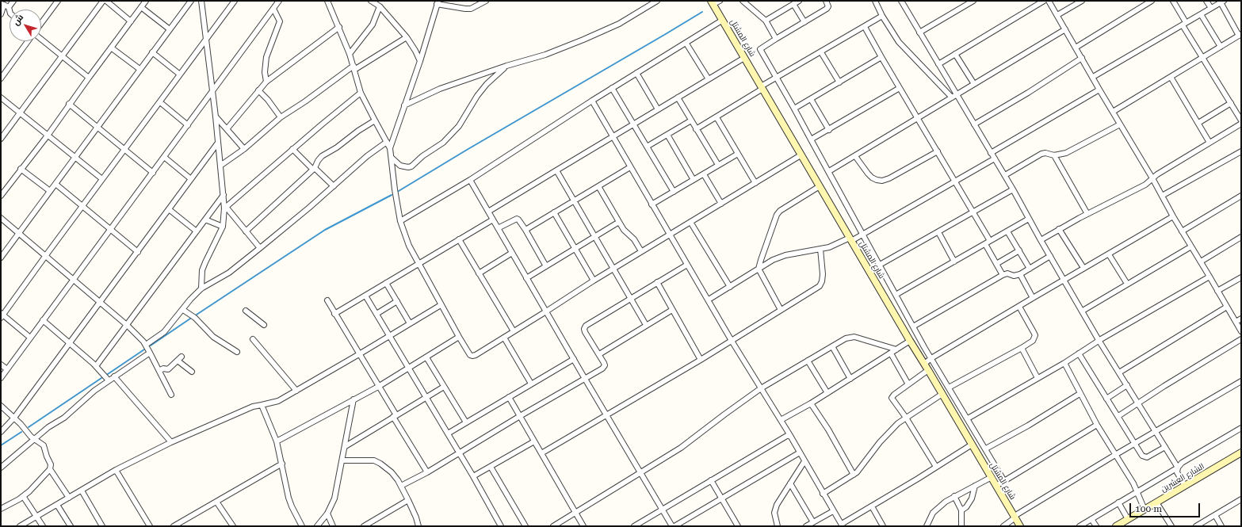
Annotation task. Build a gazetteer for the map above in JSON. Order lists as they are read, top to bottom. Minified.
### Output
{"streets":{"street":["شارع المشتل","الشارع العشرين"]},"scale_bar":"100 m","north":"top left"}
